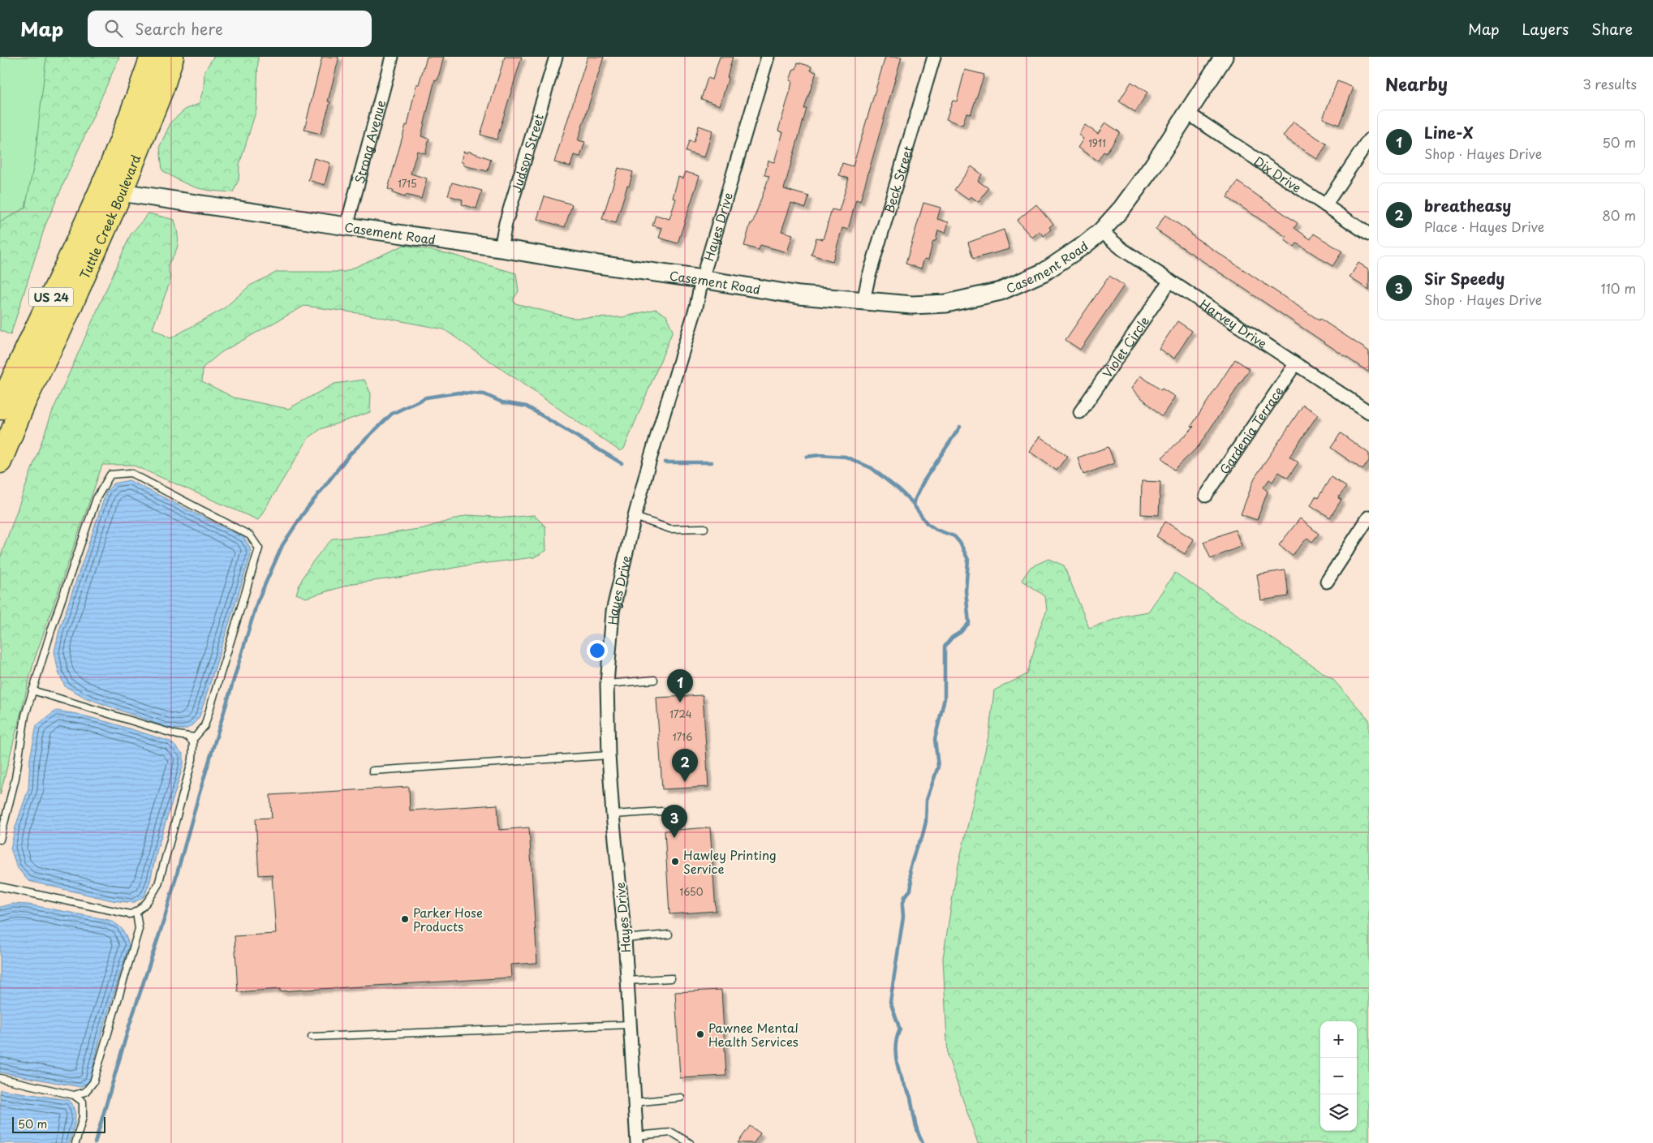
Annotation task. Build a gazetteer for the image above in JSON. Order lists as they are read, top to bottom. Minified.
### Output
{"streets":{"highway":["Tuttle Creek Boulevard","US 24"],"street":["Strong Avenue","Judson Street","Dix Drive","Beck Street","Hayes Drive","Casement Road","Harvey Drive","Violet Circle","Gardenia Terrace"]},"crossings":[["Strong Avenue","Casement Road"],["Judson Street","Casement Road"],["Dix Drive","Casement Road"],["Beck Street","Casement Road"],["Tuttle Creek Boulevard","Casement Road"],["Hayes Drive","Casement Road"],["Casement Road","Harvey Drive"],["Harvey Drive","Violet Circle"],["Harvey Drive","Gardenia Terrace"]],"places":["Hawley Printing Service","Parker Hose Products","Pawnee Mental Health Services"],"house_numbers":["1911","1715","1724","1716","1650"],"scale_bar":"50 m","page":{"header":"Map","search":"Search here","nav":["Map","Layers","Share"],"heading":["Nearby","3 results"],"list":[{"mark":"1","name":"Line-X","note":"Shop · Hayes Drive","value":"50 m"},{"mark":"2","name":"breatheasy","note":"Place · Hayes Drive","value":"80 m"},{"mark":"3","name":"Sir Speedy","note":"Shop · Hayes Drive","value":"110 m"}],"pins":["1","2","3"],"map_buttons":["+","−"],"scale":"50 m"}}
